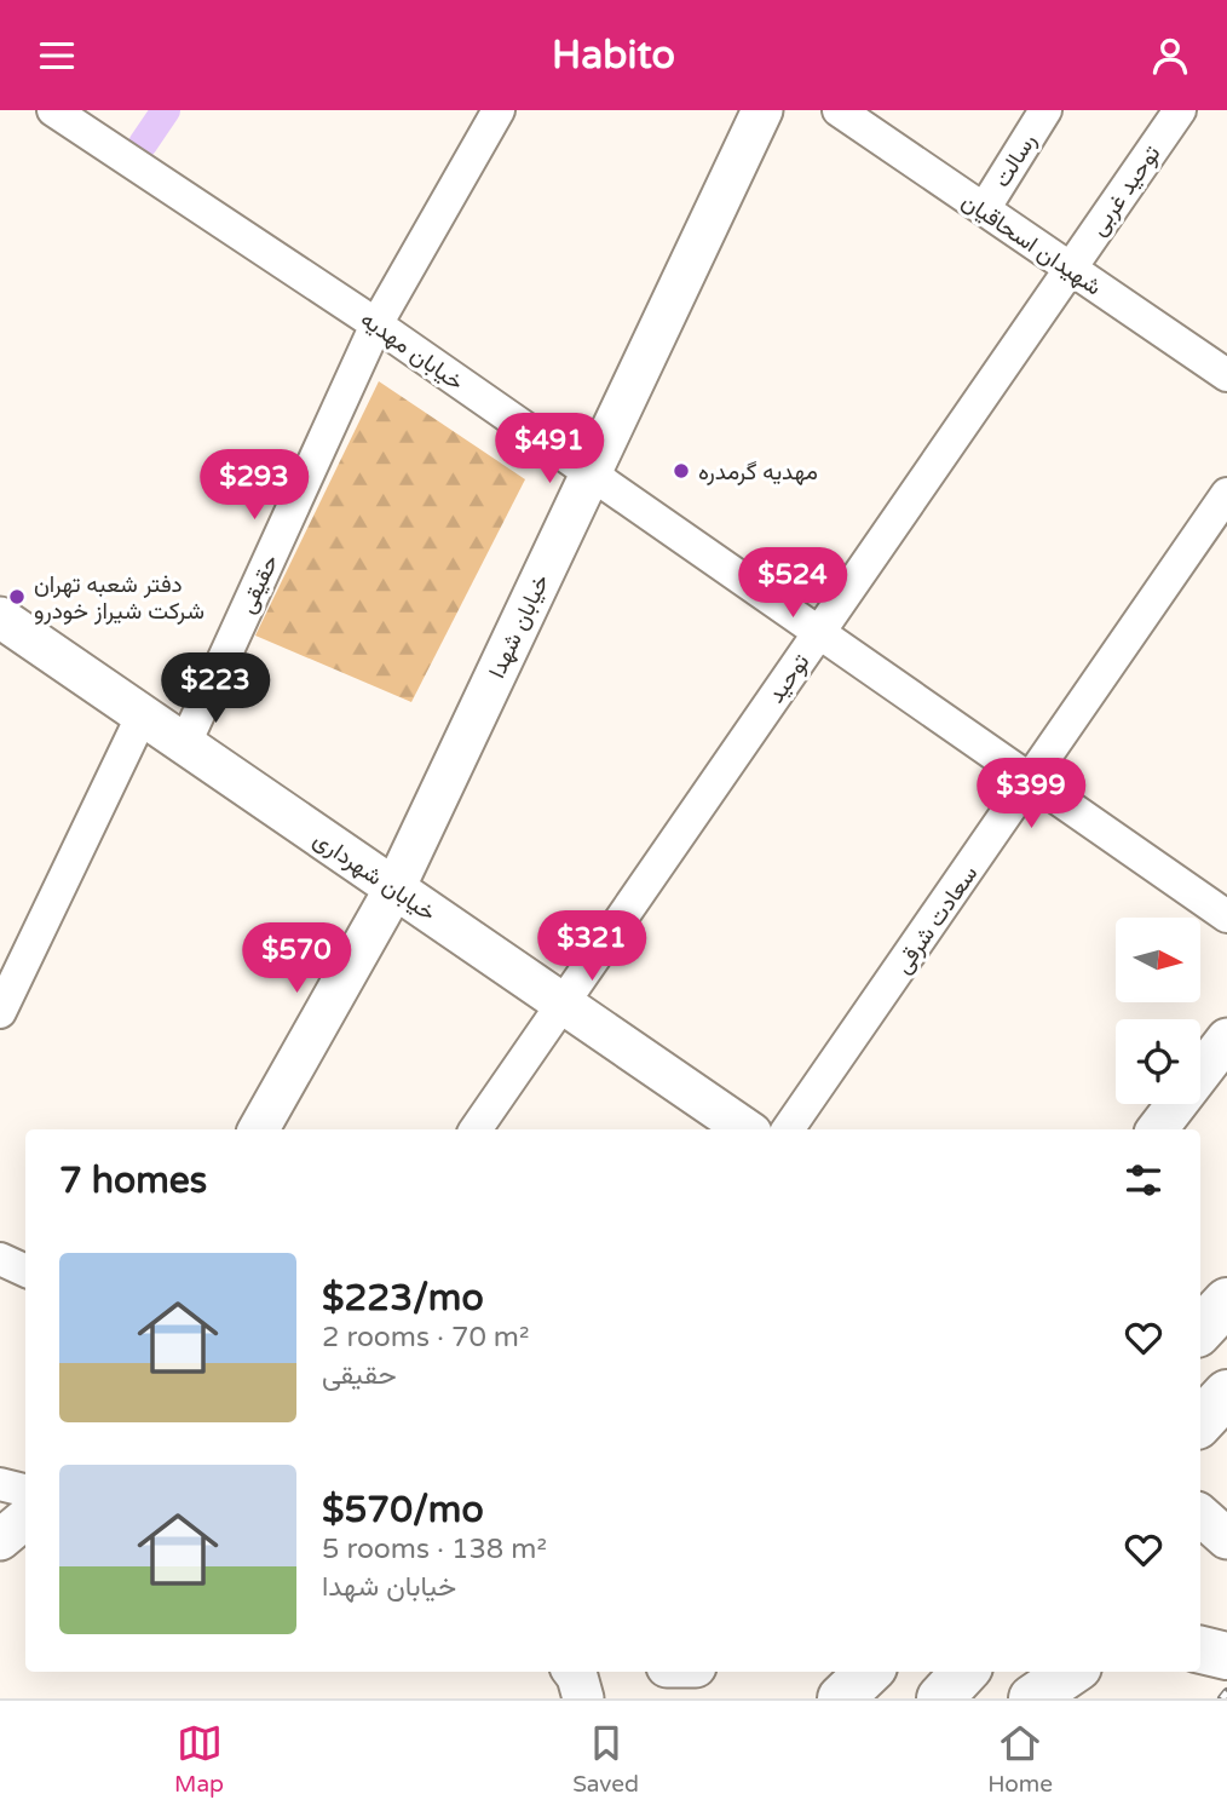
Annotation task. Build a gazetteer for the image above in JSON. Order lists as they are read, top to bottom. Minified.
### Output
{"streets":{"street":["رسالت","توحید غربی","شهیدان اسحاقیان","خیابان مهدیه","حقیقی","خیابان شهدا","توحید","خیابان شهرداری","سعادت شرقی"]},"crossings":[["رسالت","شهیدان اسحاقیان"],["توحید غربی","شهیدان اسحاقیان"],["توحید غربی","توحید"],["شهیدان اسحاقیان","توحید"],["خیابان مهدیه","حقیقی"],["خیابان مهدیه","خیابان شهدا"],["خیابان مهدیه","توحید"],["خیابان مهدیه","سعادت شرقی"],["حقیقی","خیابان شهرداری"],["خیابان شهدا","خیابان شهرداری"],["توحید","خیابان شهرداری"]],"places":["مهدیه گرمدره","دفتر شعبه تهران شرکت شیراز خودرو"],"north":"right","page":{"header":"Habito","price":["$491","$293","$524","$223","$399","$321","$570"],"heading":"7 homes","list":[{"name":"$223/mo","note":"2 rooms · 70 m² · حقیقی"},{"name":"$570/mo","note":"5 rooms · 138 m² · خیابان شهدا"}],"tabs":["Map","Saved","Home"]}}
